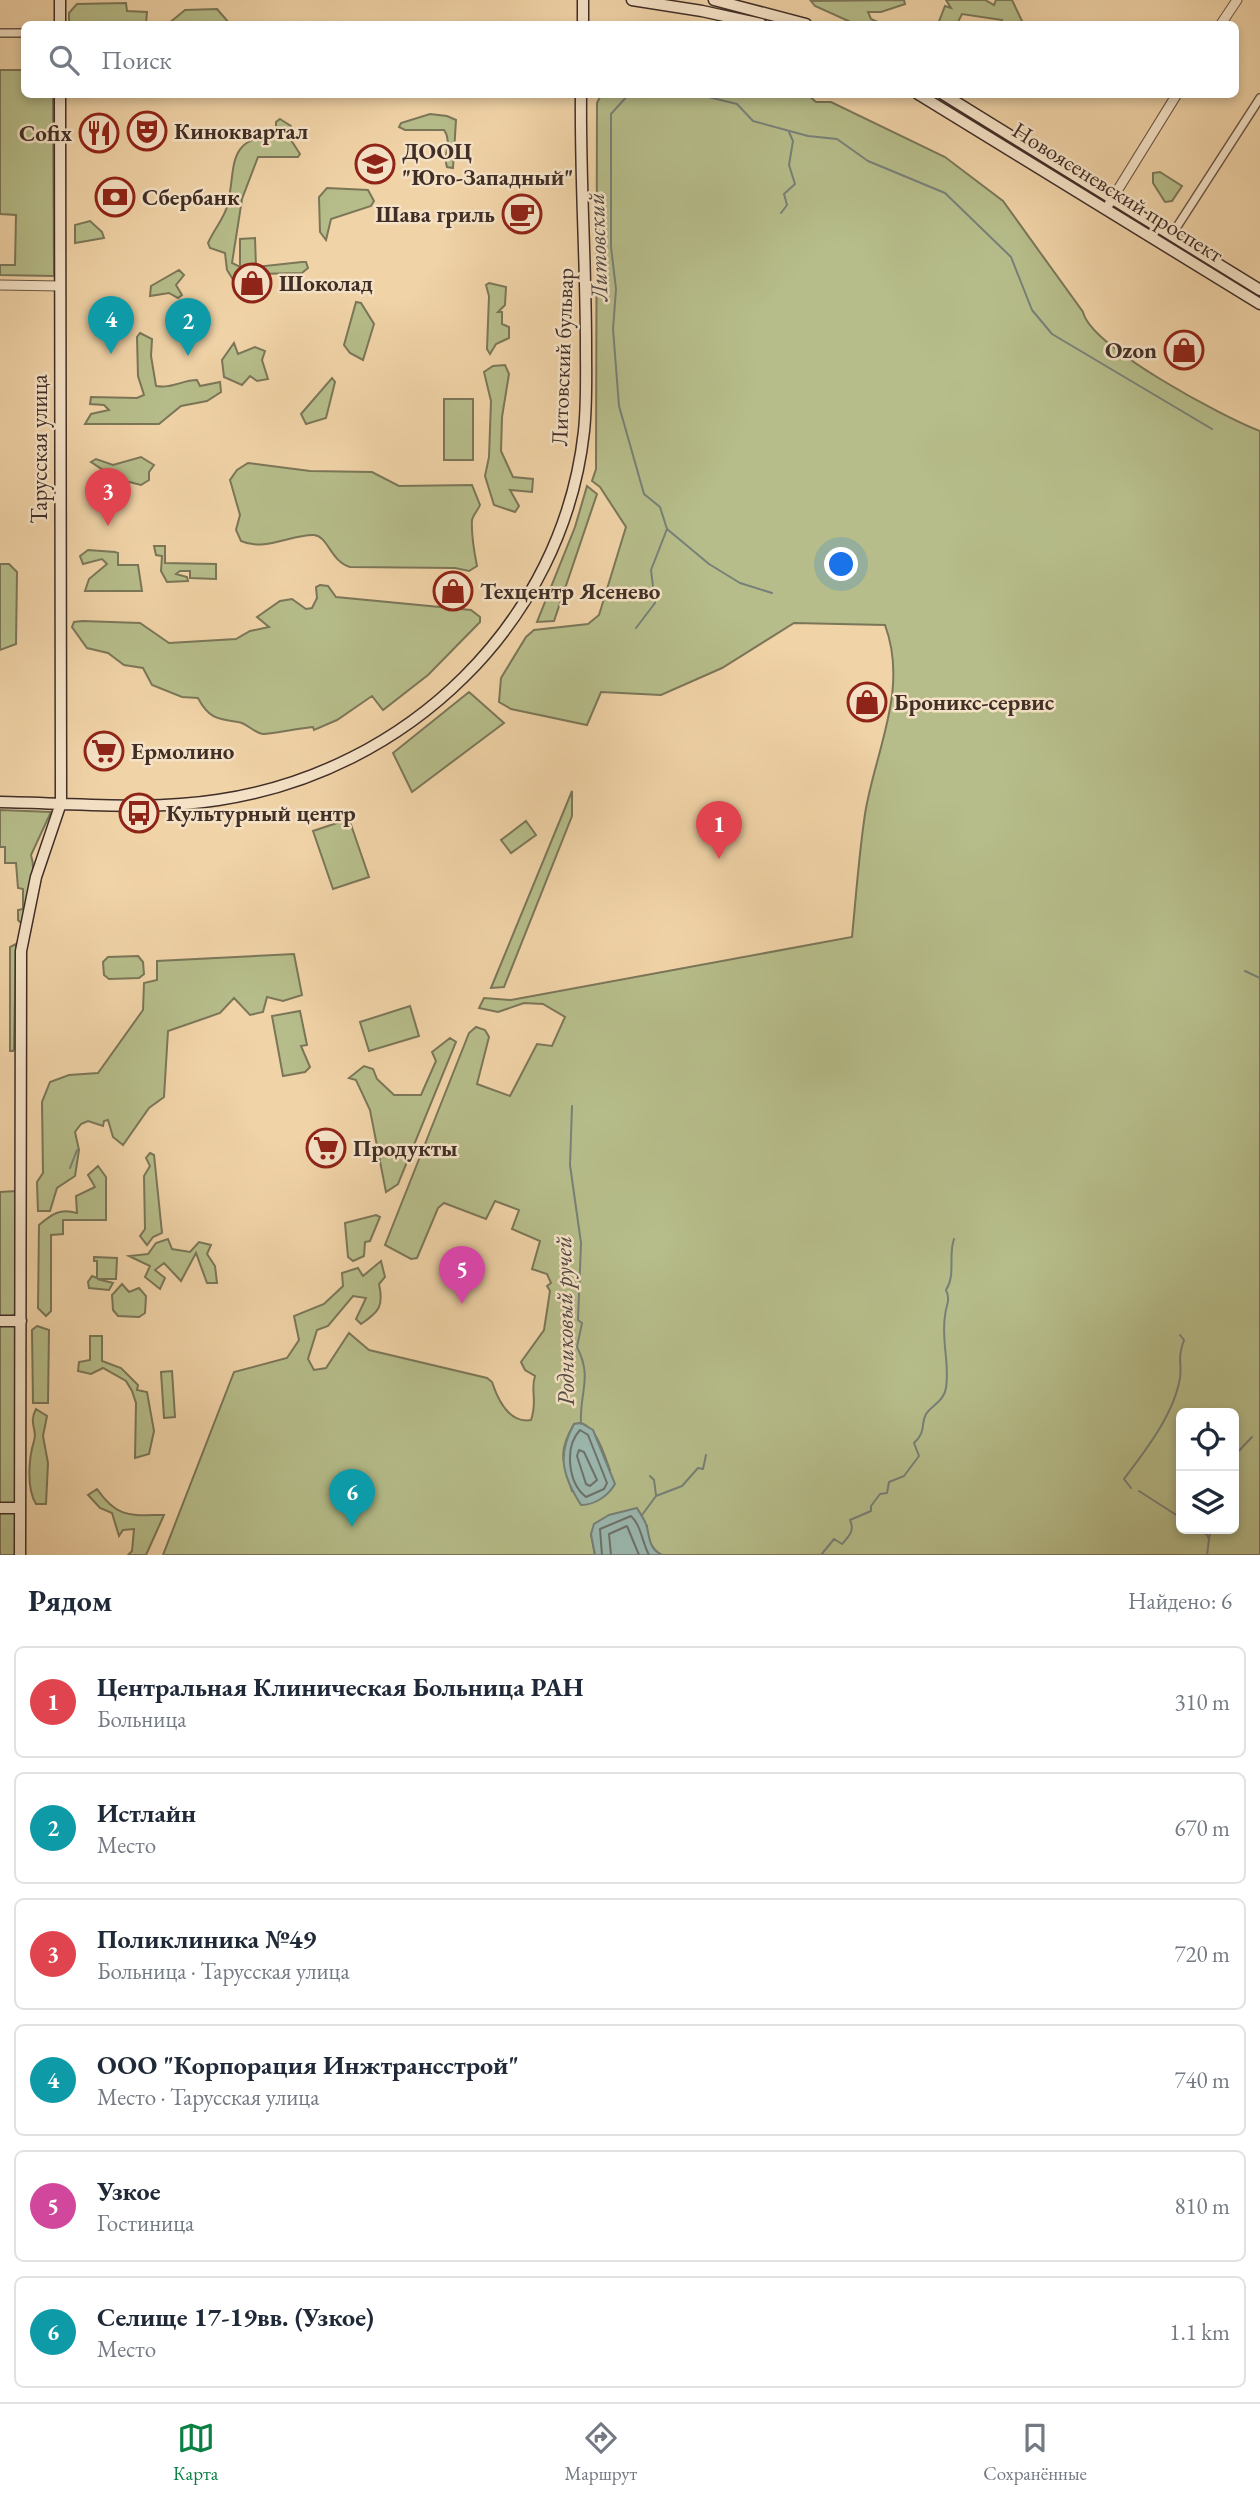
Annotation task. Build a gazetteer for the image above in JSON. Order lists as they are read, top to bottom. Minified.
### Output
{"streets":{"main road":["Новоясеневский проспект","Литовский бульвар","Тарусская улица"]},"crossings":[["Литовский бульвар","Тарусская улица"]],"water":["Литовский","Родниковый ручей"],"places":{"theatre":["Киноквартал"],"restaurant":["Cofix"],"school or university":["ДООЦ \"Юго-Западный\""],"bank":["Сбербанк"],"cafe":["Шава гриль"],"shop":["Шоколад","Ozon","Техцентр Ясенево","Броникс-сервис"],"supermarket":["Ермолино","Продукты"],"bus stop":["Культурный центр"]},"page":{"search":"Поиск","pins":["4","2","3","1","5","6"],"heading":["Рядом","Найдено: 6"],"list":[{"mark":"1","name":"Центральная Клиническая Больница РАН","note":"Больница","value":"310 m"},{"mark":"2","name":"Истлайн","note":"Место","value":"670 m"},{"mark":"3","name":"Поликлиника №49","note":"Больница · Тарусская улица","value":"720 m"},{"mark":"4","name":"ООО \"Корпорация Инжтрансстрой\"","note":"Место · Тарусская улица","value":"740 m"},{"mark":"5","name":"Узкое","note":"Гостиница","value":"810 m"},{"mark":"6","name":"Селище 17-19вв. (Узкое)","note":"Место","value":"1.1 km"}],"nav":["Карта","Маршрут","Сохранённые"]}}
